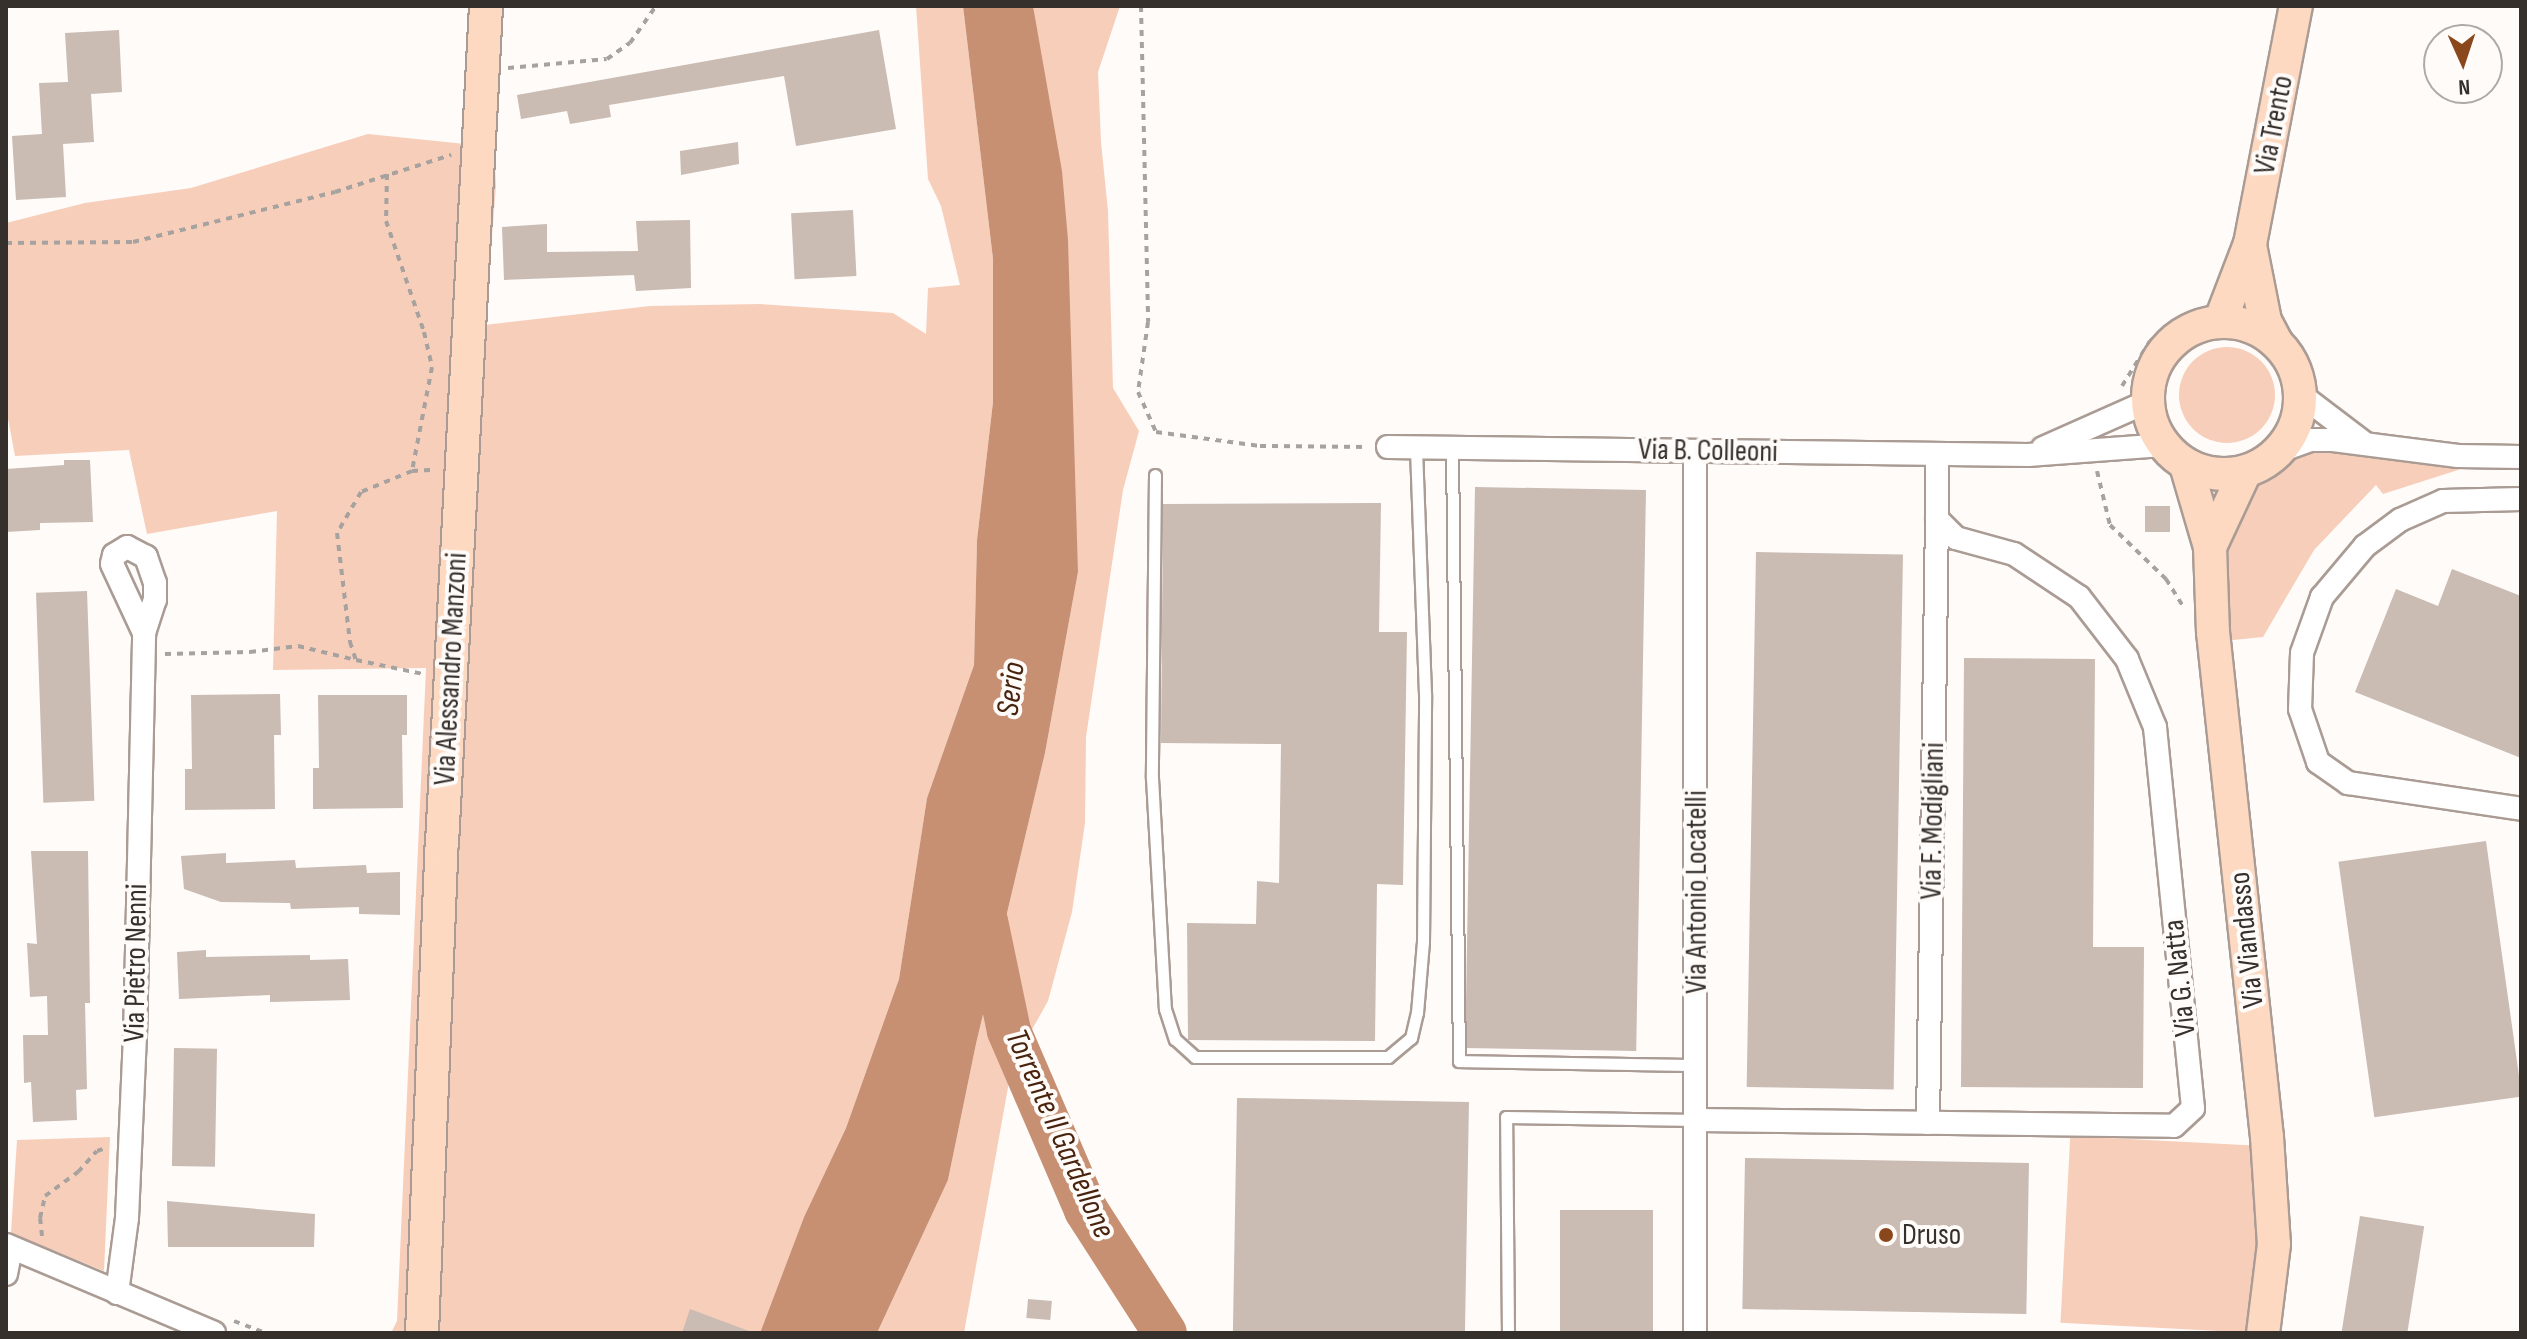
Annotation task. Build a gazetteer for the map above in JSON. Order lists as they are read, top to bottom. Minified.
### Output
{"streets":{"street":["Via Trento","Via B. Colleoni","Via Alessandro Manzoni","Via F. Modigliani","Via Antonio Locatelli","Via Viandasso","Via Pietro Nenni","Via G. Natta"]},"crossings":[["Via Trento","Via B. Colleoni"],["Via Trento","Via Viandasso"],["Via B. Colleoni","Via Antonio Locatelli"],["Via B. Colleoni","Via Viandasso"],["Via F. Modigliani","Via G. Natta"],["Via Antonio Locatelli","Via G. Natta"]],"water":["Serio","Torrente Il Gardellone"],"places":["Druso"],"north":"bottom"}
